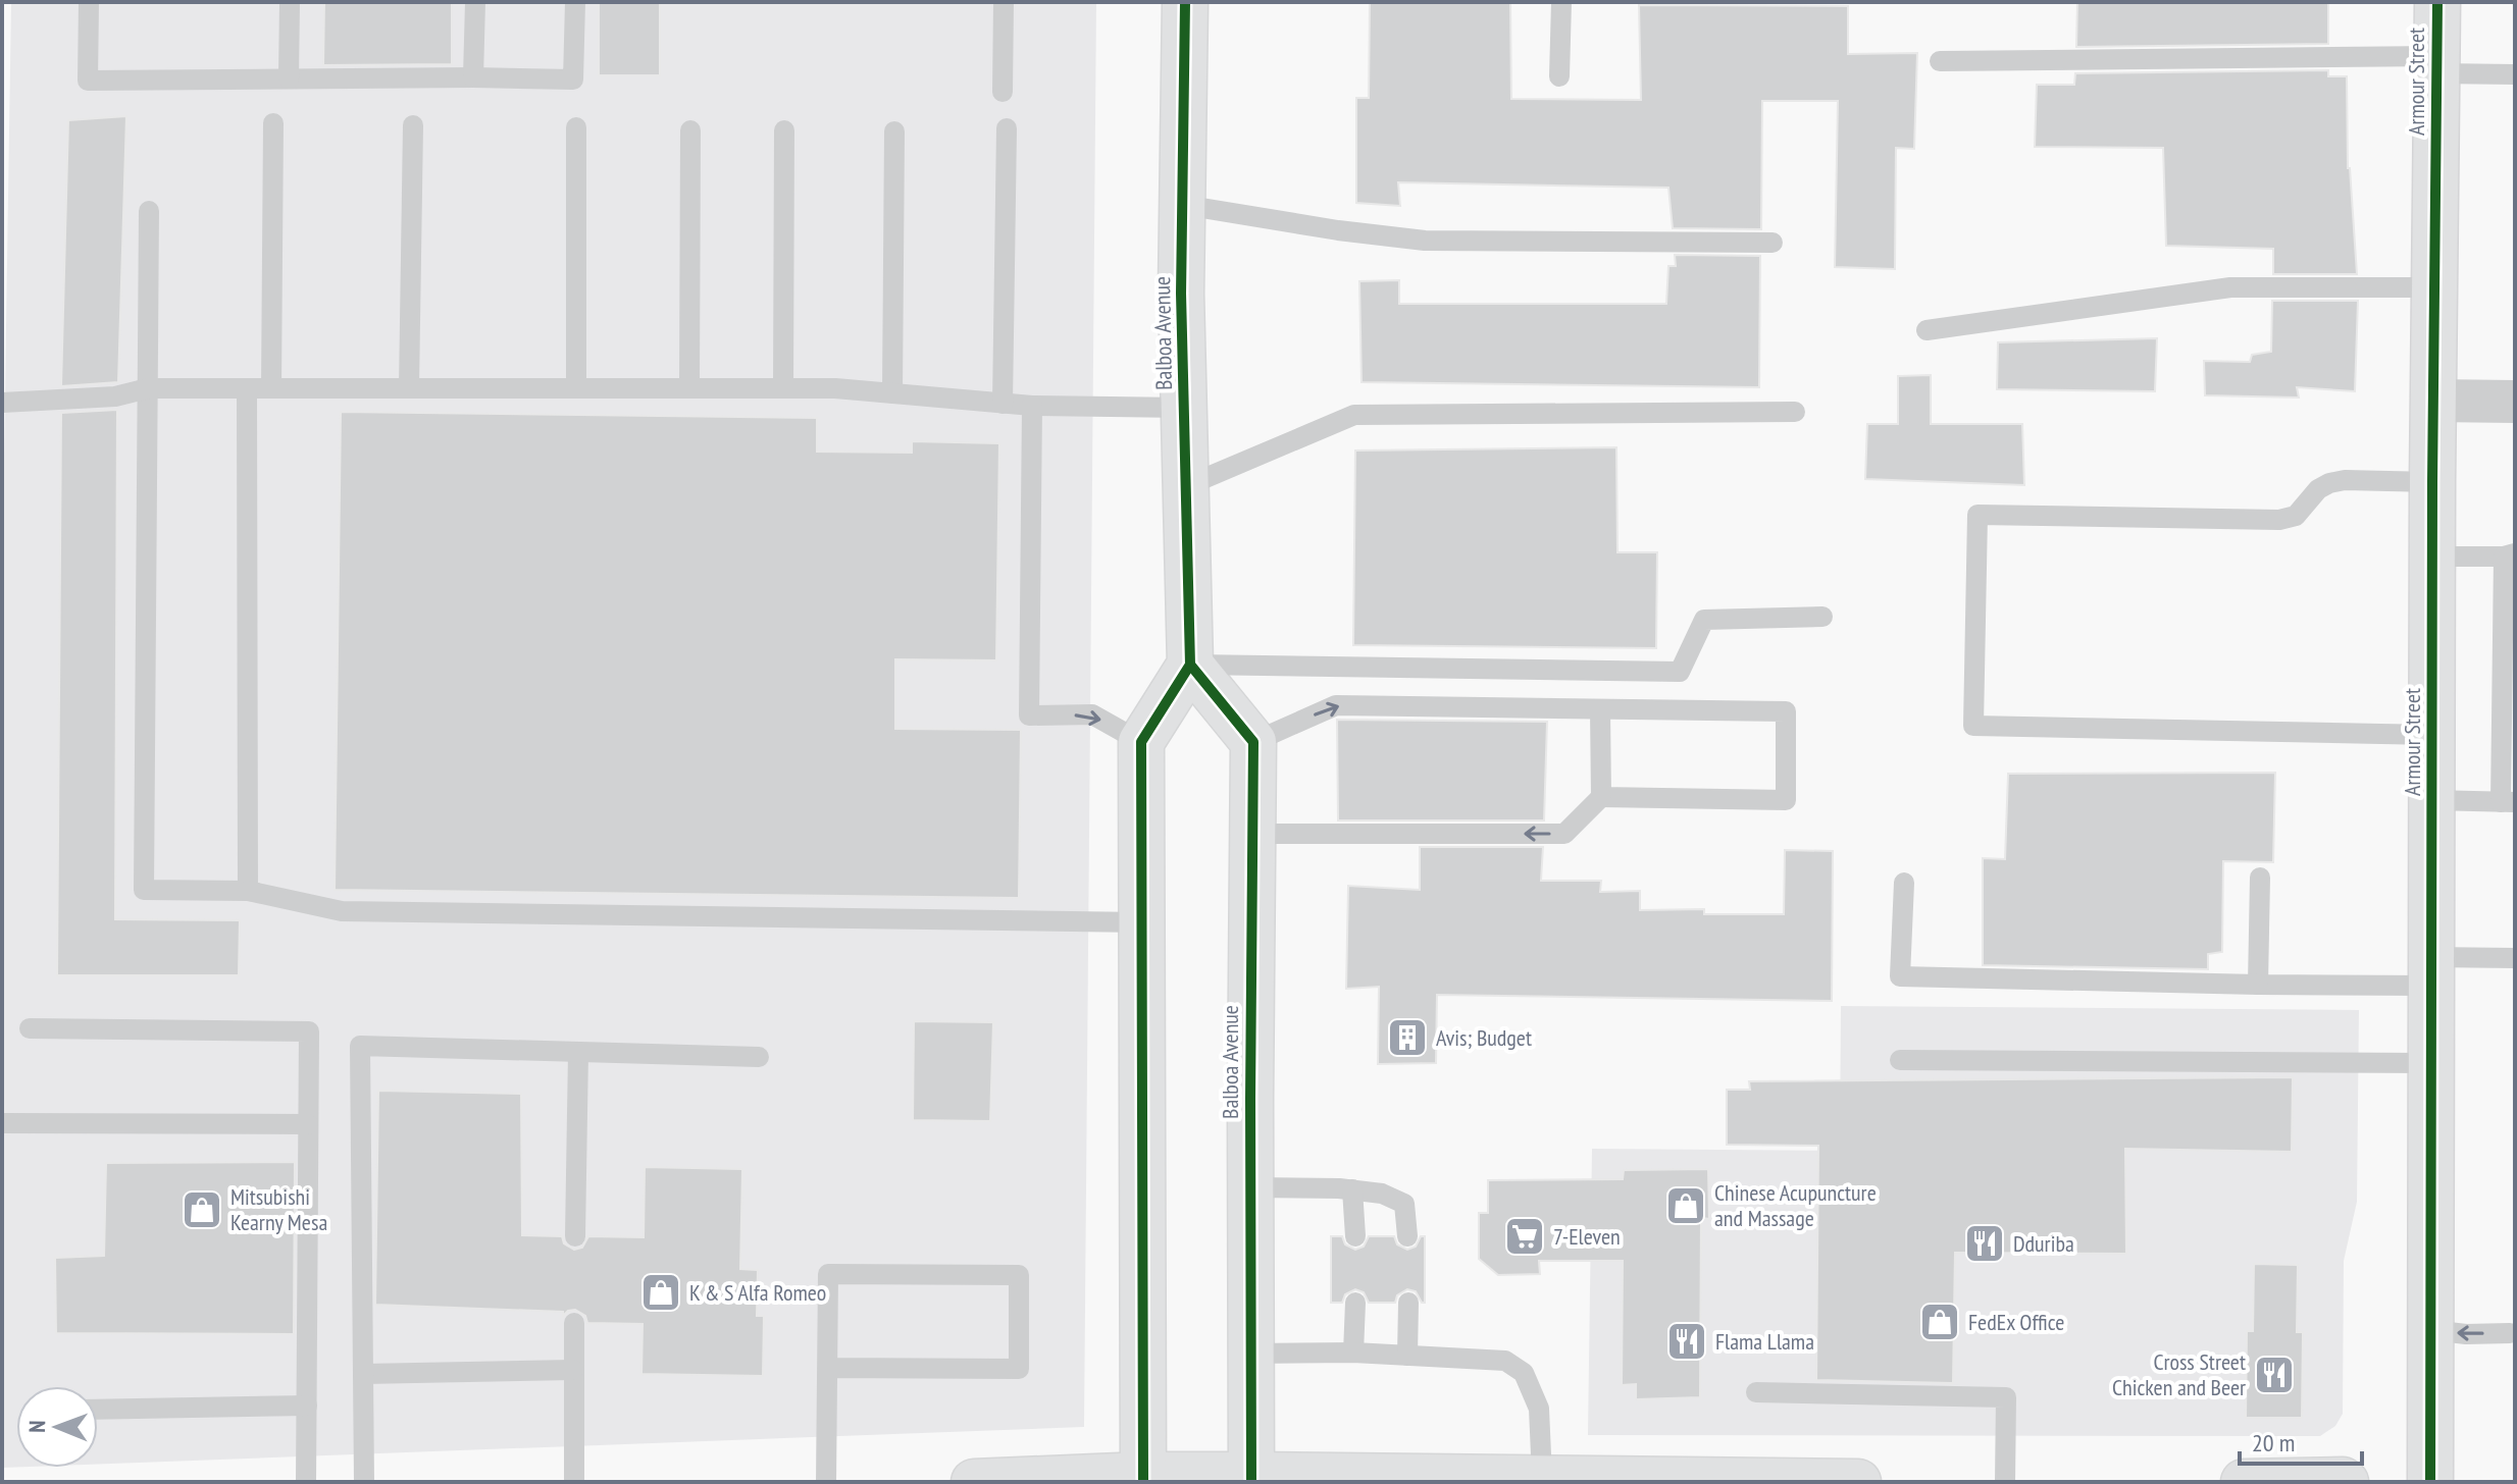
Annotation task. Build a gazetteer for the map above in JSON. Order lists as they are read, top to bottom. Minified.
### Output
{"streets":{"main road":["Armour Street","Balboa Avenue"]},"places":{"building":["Avis; Budget"],"shop":["Chinese Acupuncture and Massage","Mitsubishi Kearny Mesa","K & S Alfa Romeo","FedEx Office"],"supermarket":["7-Eleven"],"restaurant":["Dduriba","Flama Llama","Cross Street Chicken and Beer"]},"scale_bar":"20 m","north":"left"}
